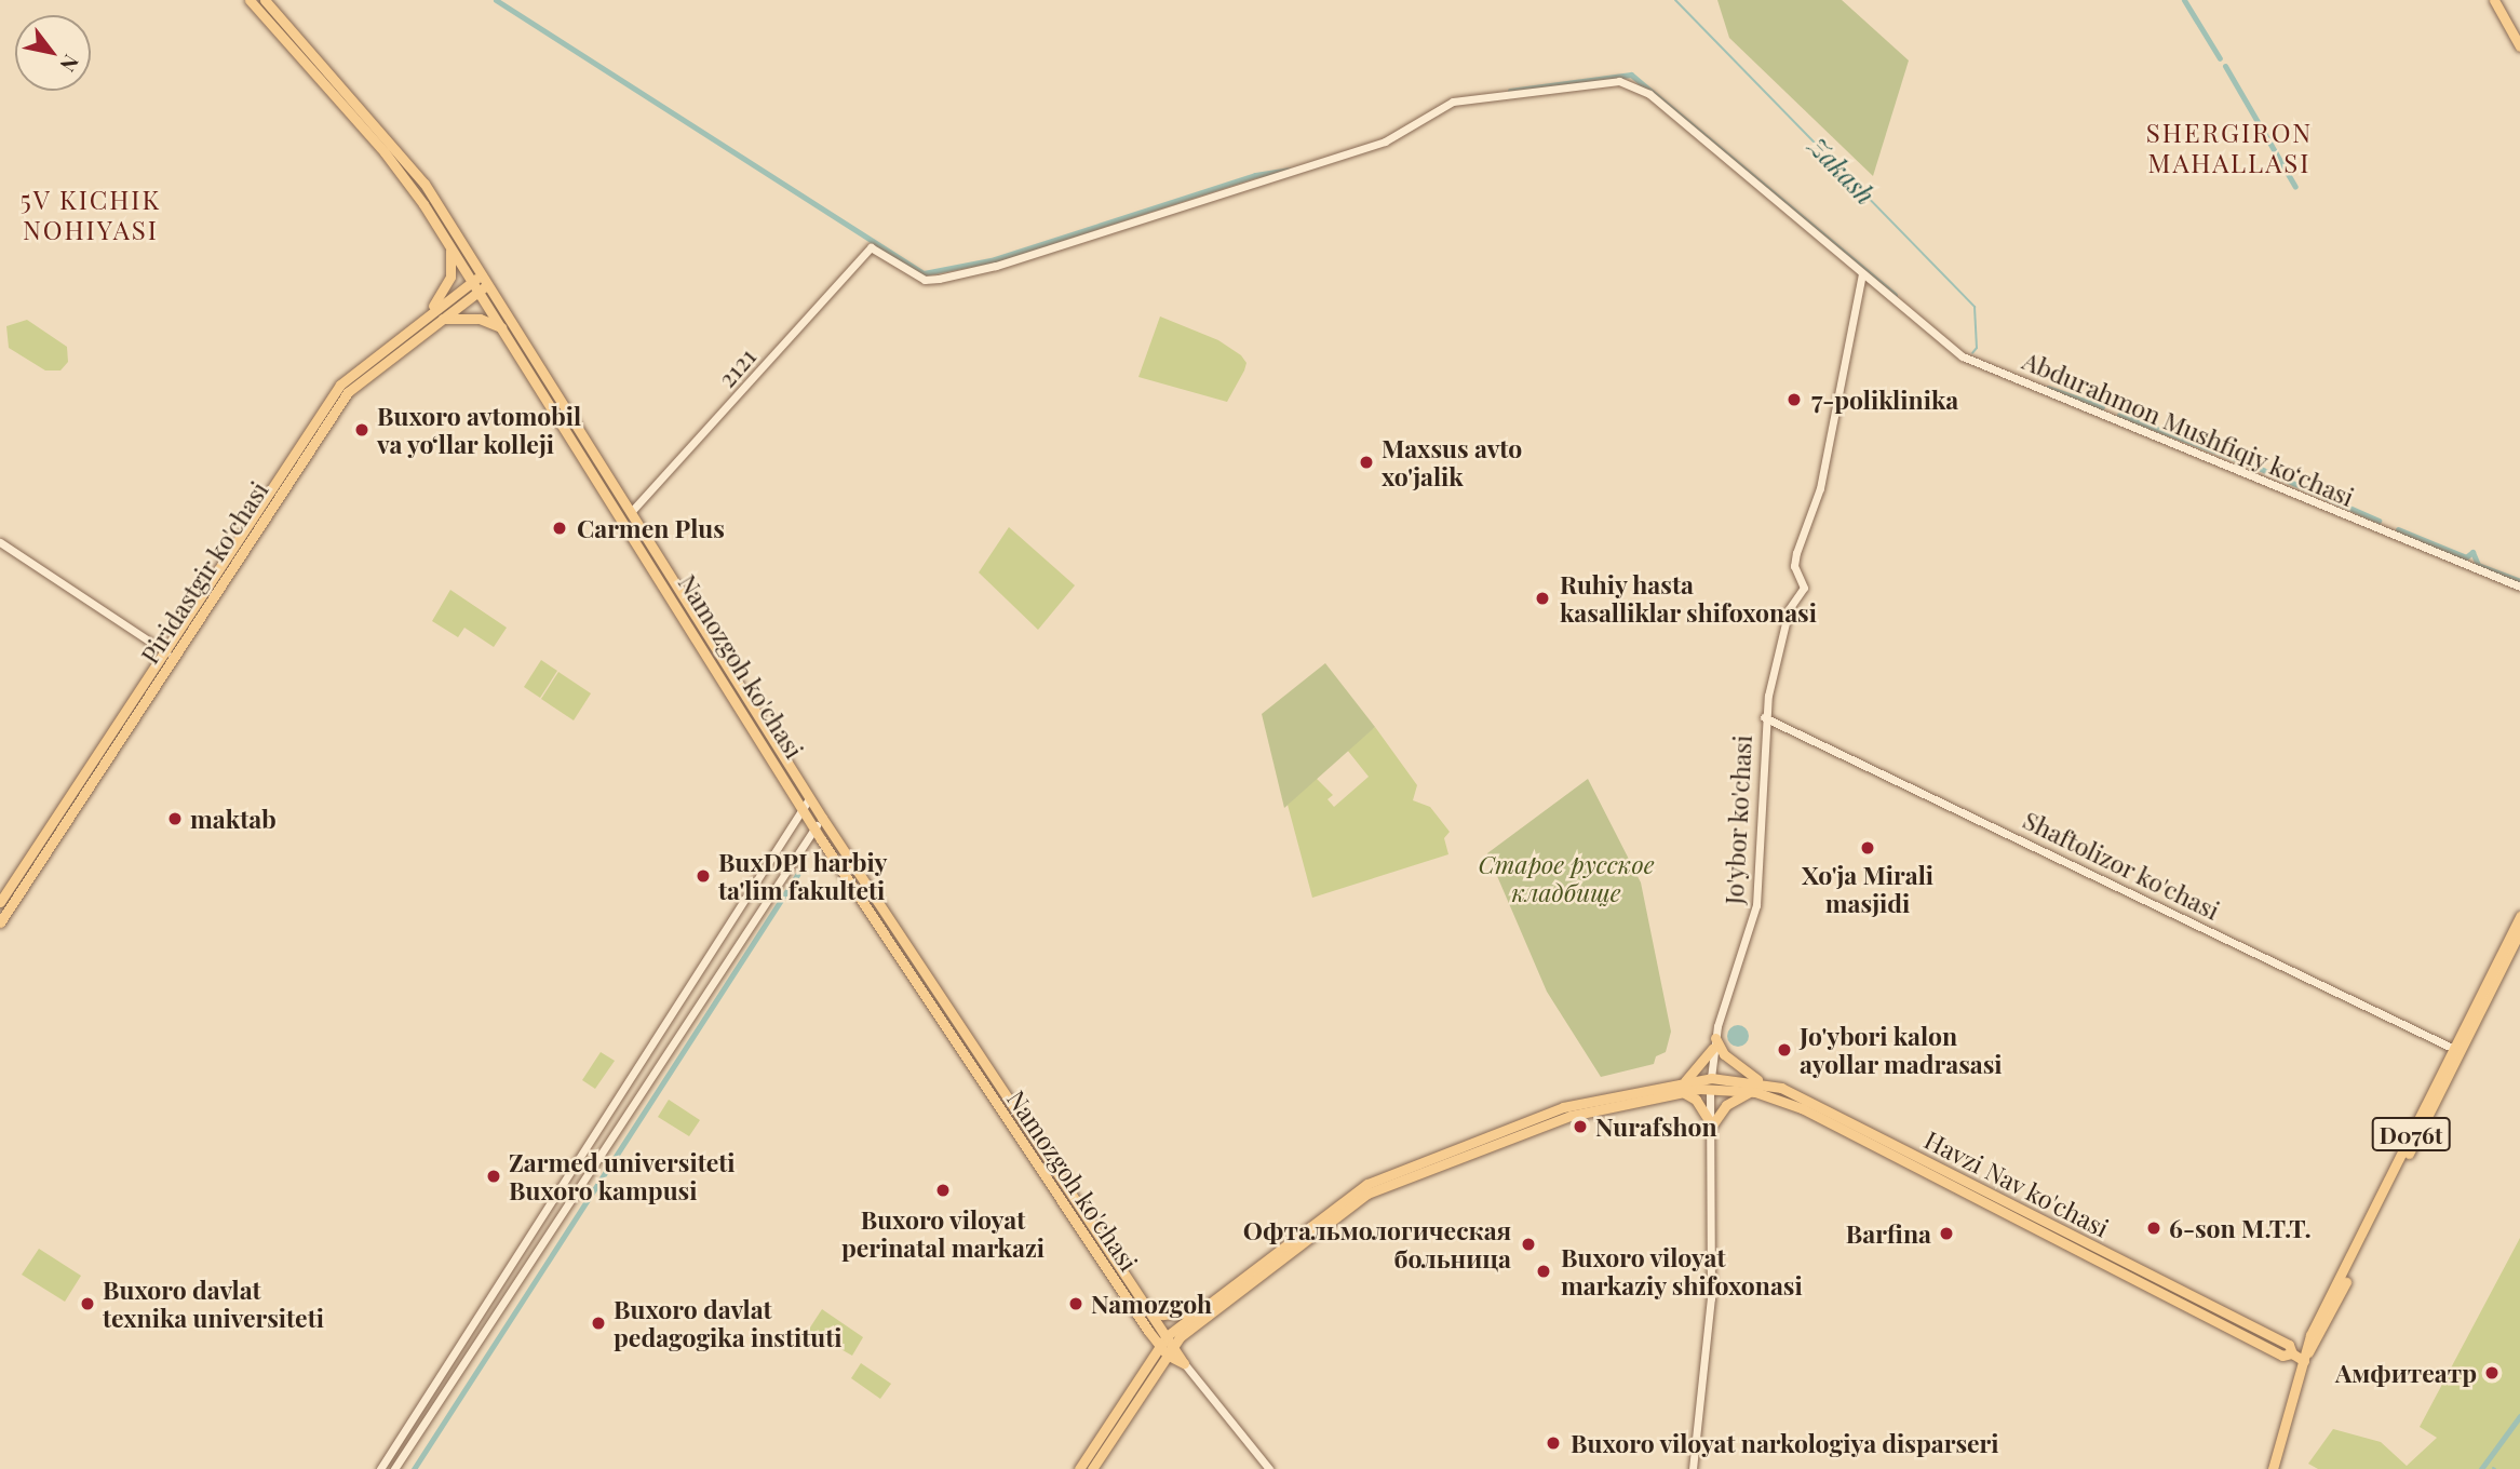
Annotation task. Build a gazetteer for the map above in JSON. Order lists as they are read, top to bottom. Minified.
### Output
{"streets":{"main road":["Piridastgir ko'chasi","Namozgoh ko'chasi","D076t","Havzi Nav ko'chasi"],"street":["2121","Abdurahmon Mushfiqiy koʻchasi","Jo'ybor ko'chasi","Shaftolizor ko'chasi"]},"crossings":[["2121","Abdurahmon Mushfiqiy koʻchasi"],["2121","Namozgoh ko'chasi"],["Abdurahmon Mushfiqiy koʻchasi","Jo'ybor ko'chasi"],["Piridastgir ko'chasi","Namozgoh ko'chasi"],["Jo'ybor ko'chasi","Shaftolizor ko'chasi"],["Jo'ybor ko'chasi","Havzi Nav ko'chasi"],["Shaftolizor ko'chasi","D076t"],["D076t","Havzi Nav ko'chasi"]],"districts":["SHERGIRON MAHALLASI","5V KICHIK NOHIYASI"],"water":["Zakash"],"parks":["Старое русское кладбище"],"places":["7-poliklinika","Buxoro avtomobil va yo‘llar kolleji","Maxsus avto xo'jalik","Carmen Plus","Ruhiy hasta kasalliklar shifoxonasi","maktab","Xo'ja Mirali masjidi","BuxDPI harbiy ta'lim fakulteti","Jo'ybori kalon ayollar madrasasi","Nurafshon","Zarmed universiteti Buxoro kampusi","Buxoro viloyat perinatal markazi","6-son M.T.T.","Barfina","Офтальмологическая больница","Buxoro viloyat markaziy shifoxonasi","Buxoro davlat texnika universiteti","Namozgoh","Buxoro davlat pedagogika instituti","Амфитеатр","Buxoro viloyat narkologiya disparseri"],"north":"bottom right"}
